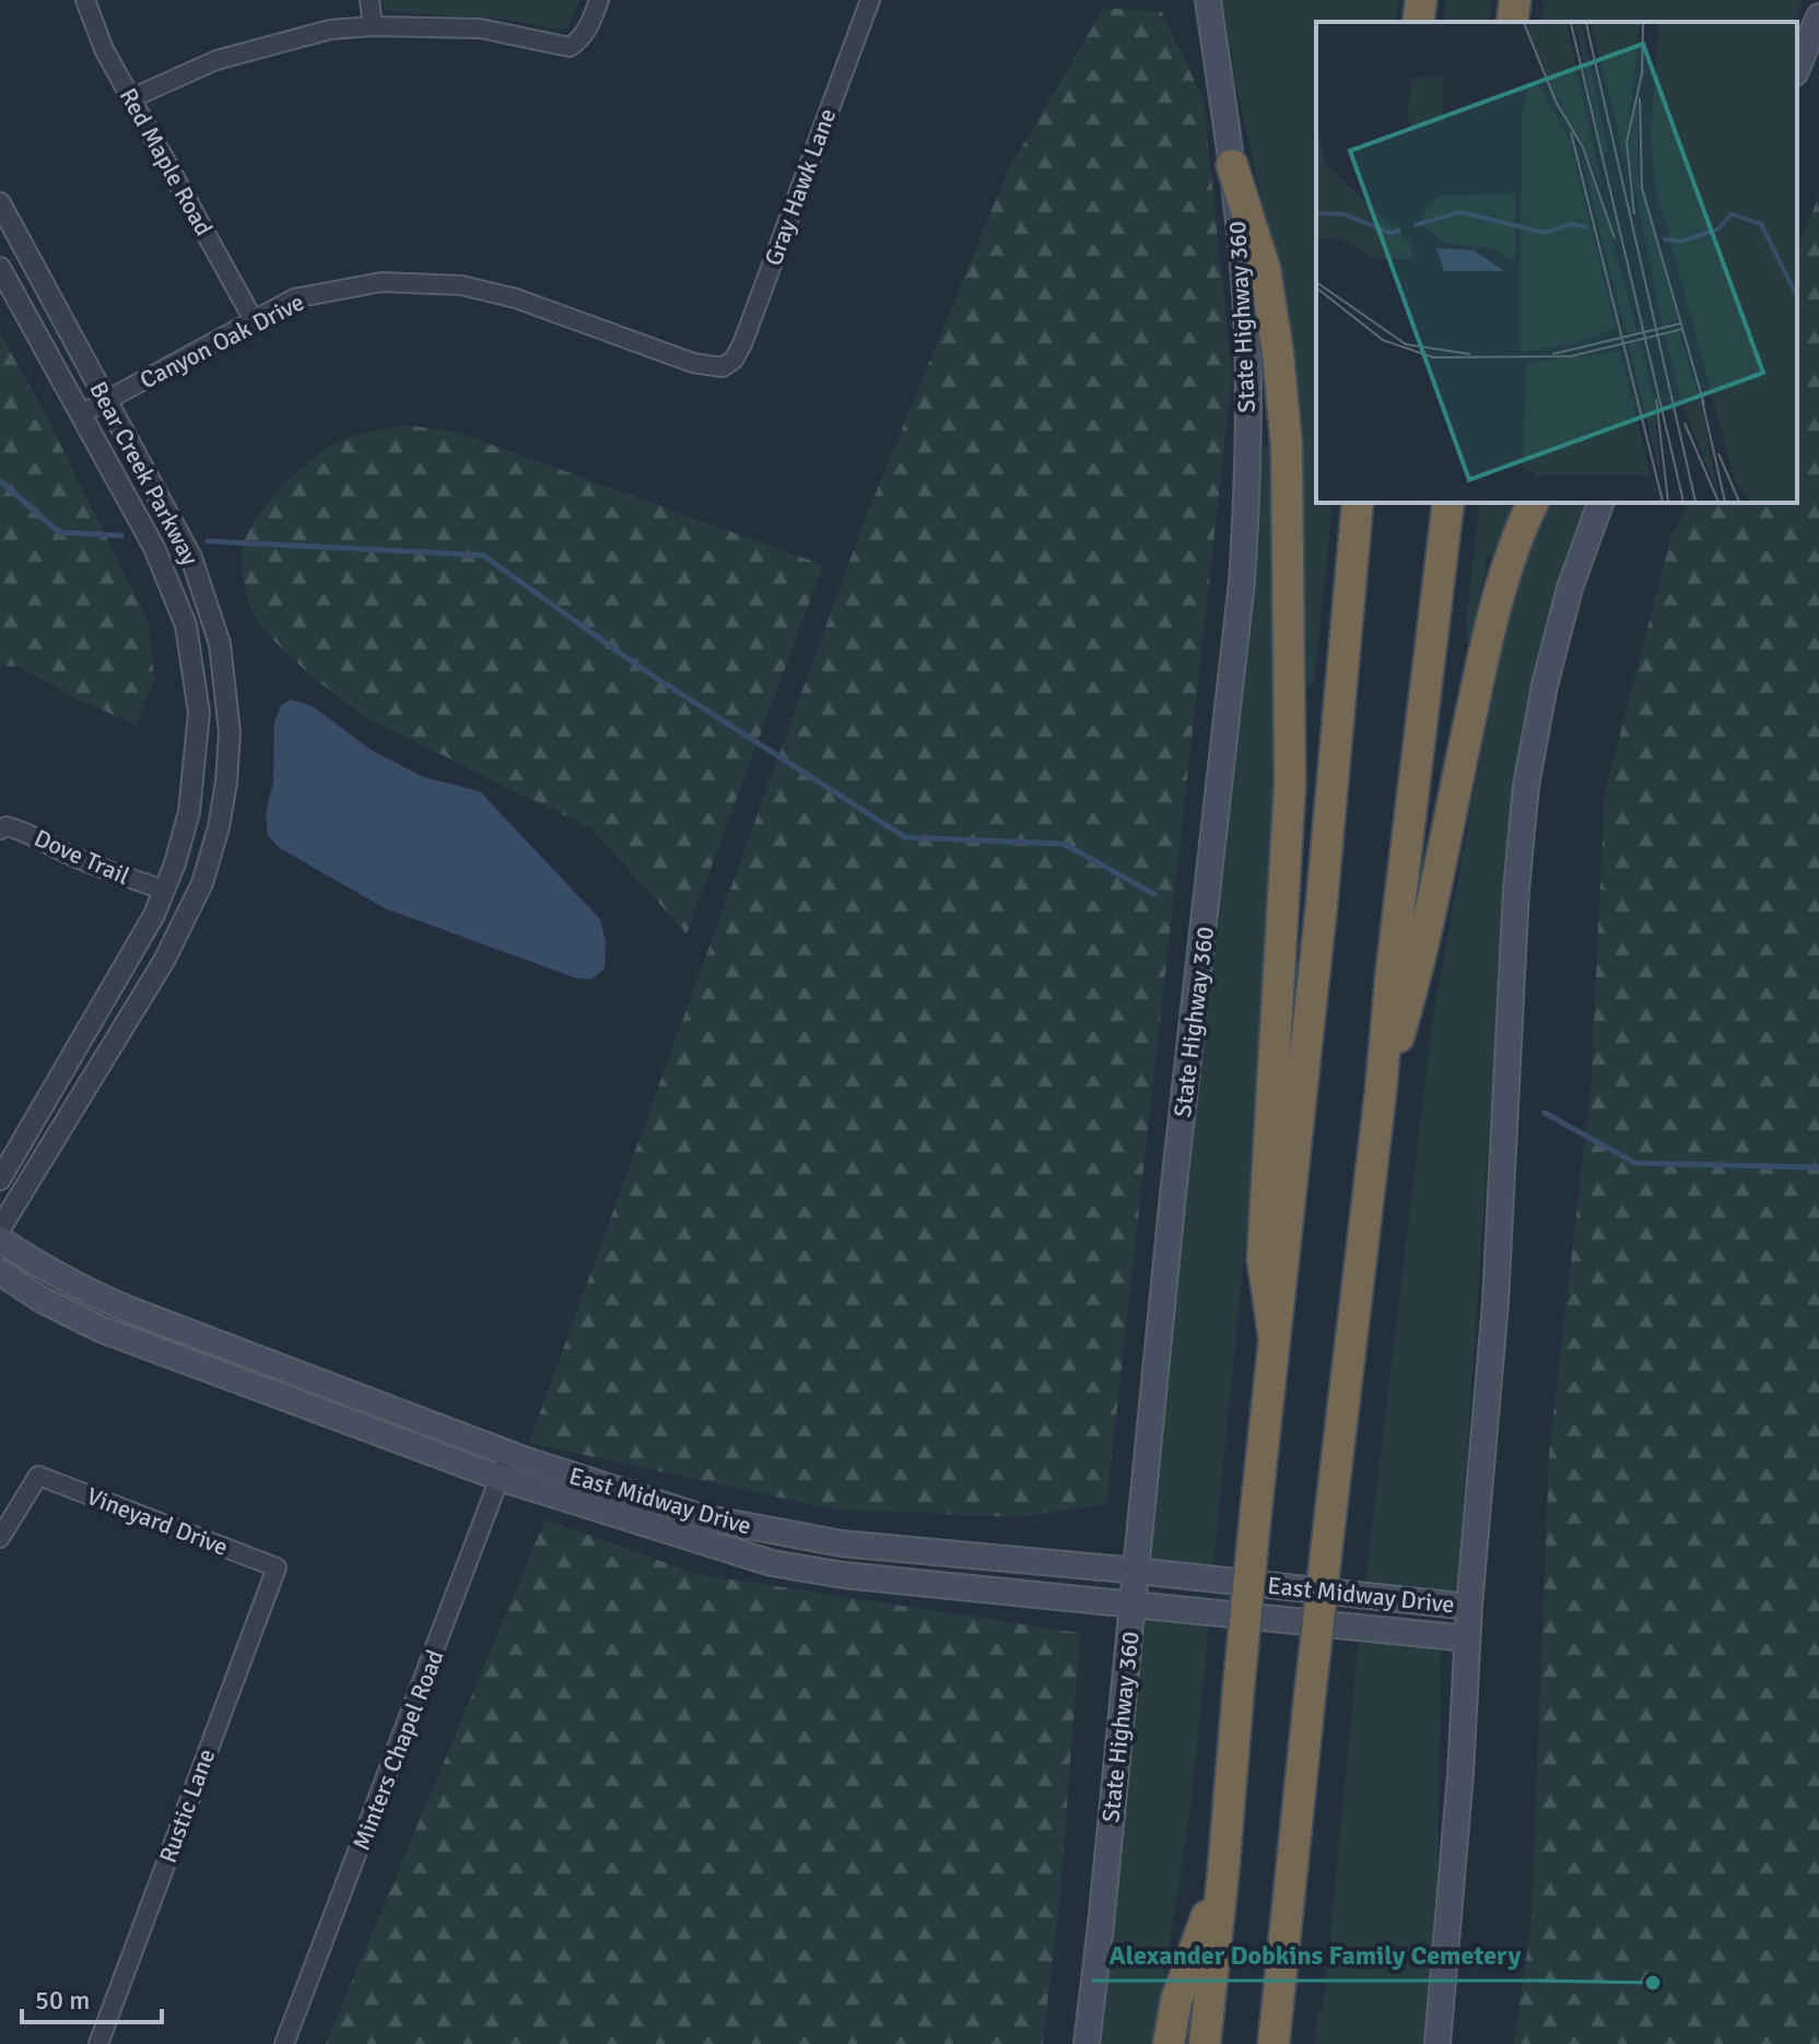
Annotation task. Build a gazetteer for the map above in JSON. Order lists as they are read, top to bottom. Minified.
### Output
{"streets":{"main road":["State Highway 360","East Midway Drive"],"street":["Red Maple Road","Gray Hawk Lane","Canyon Oak Drive","Bear Creek Parkway","Dove Trail","Vineyard Drive","Minters Chapel Road","Rustic Lane"]},"crossings":[["Red Maple Road","Canyon Oak Drive"],["Gray Hawk Lane","Canyon Oak Drive"],["State Highway 360","East Midway Drive"],["Canyon Oak Drive","Bear Creek Parkway"],["Bear Creek Parkway","Dove Trail"],["East Midway Drive","Minters Chapel Road"],["Vineyard Drive","Rustic Lane"]],"places":["Alexander Dobkins Family Cemetery"],"scale_bar":"50 m"}
